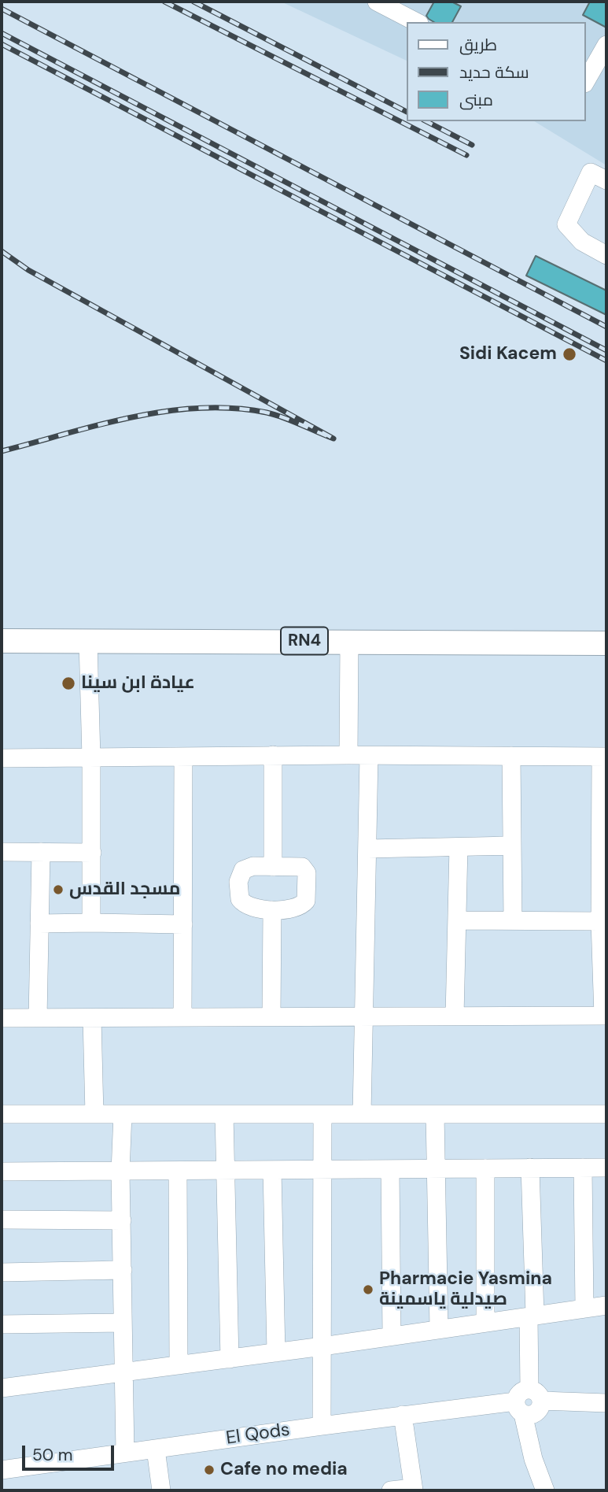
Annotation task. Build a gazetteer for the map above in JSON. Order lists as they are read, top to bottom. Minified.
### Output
{"streets":{"main road":["RN4"],"street":["El Qods"]},"places":["Sidi Kacem","عيادة ابن سينا","مسجد القدس","Pharmacie Yasmina صيدلية ياسمينة","Cafe no media"],"legend":["طريق","سكة حديد","مبنى"],"scale_bar":"50 m"}
